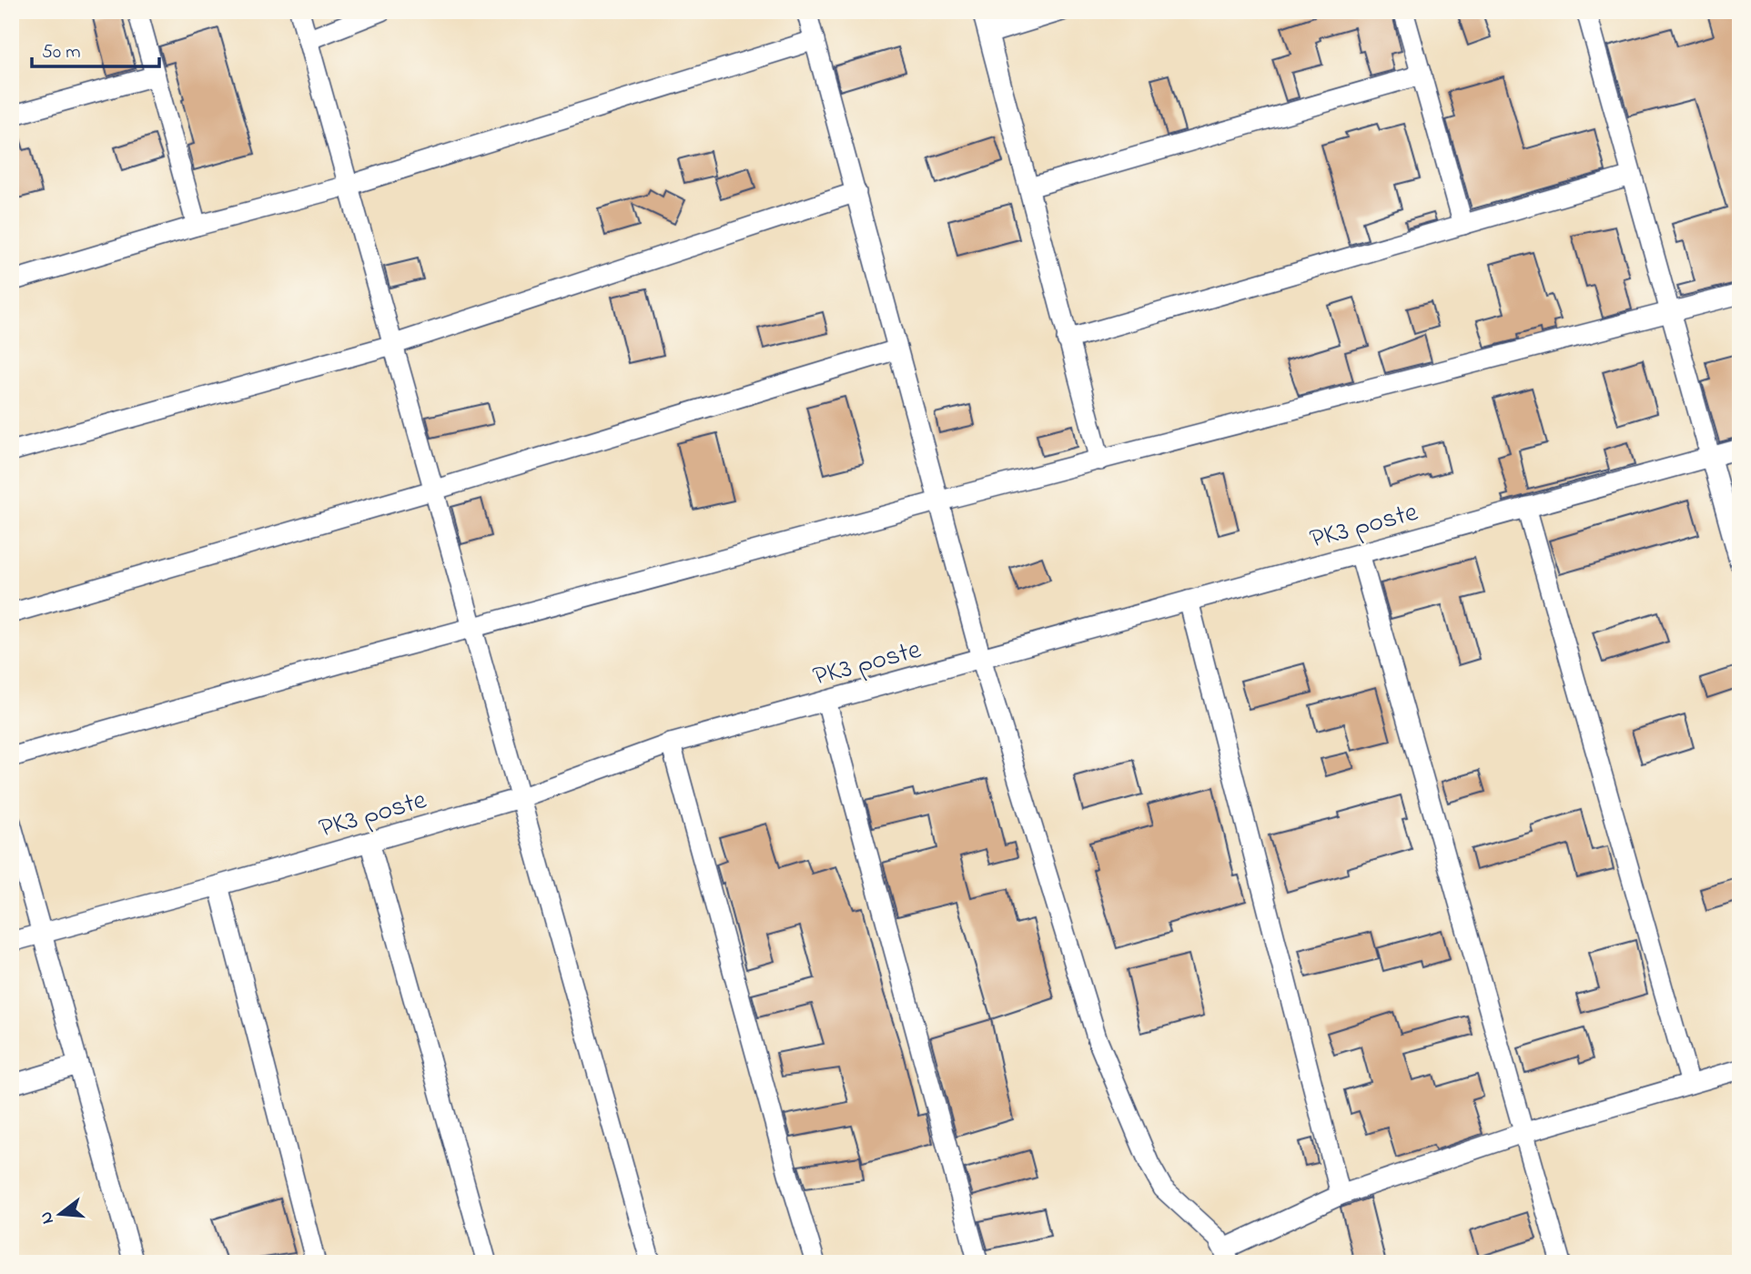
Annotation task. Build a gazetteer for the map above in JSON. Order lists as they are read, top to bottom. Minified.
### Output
{"streets":{"street":["PK3 poste"]},"scale_bar":"50 m","north":"left"}
